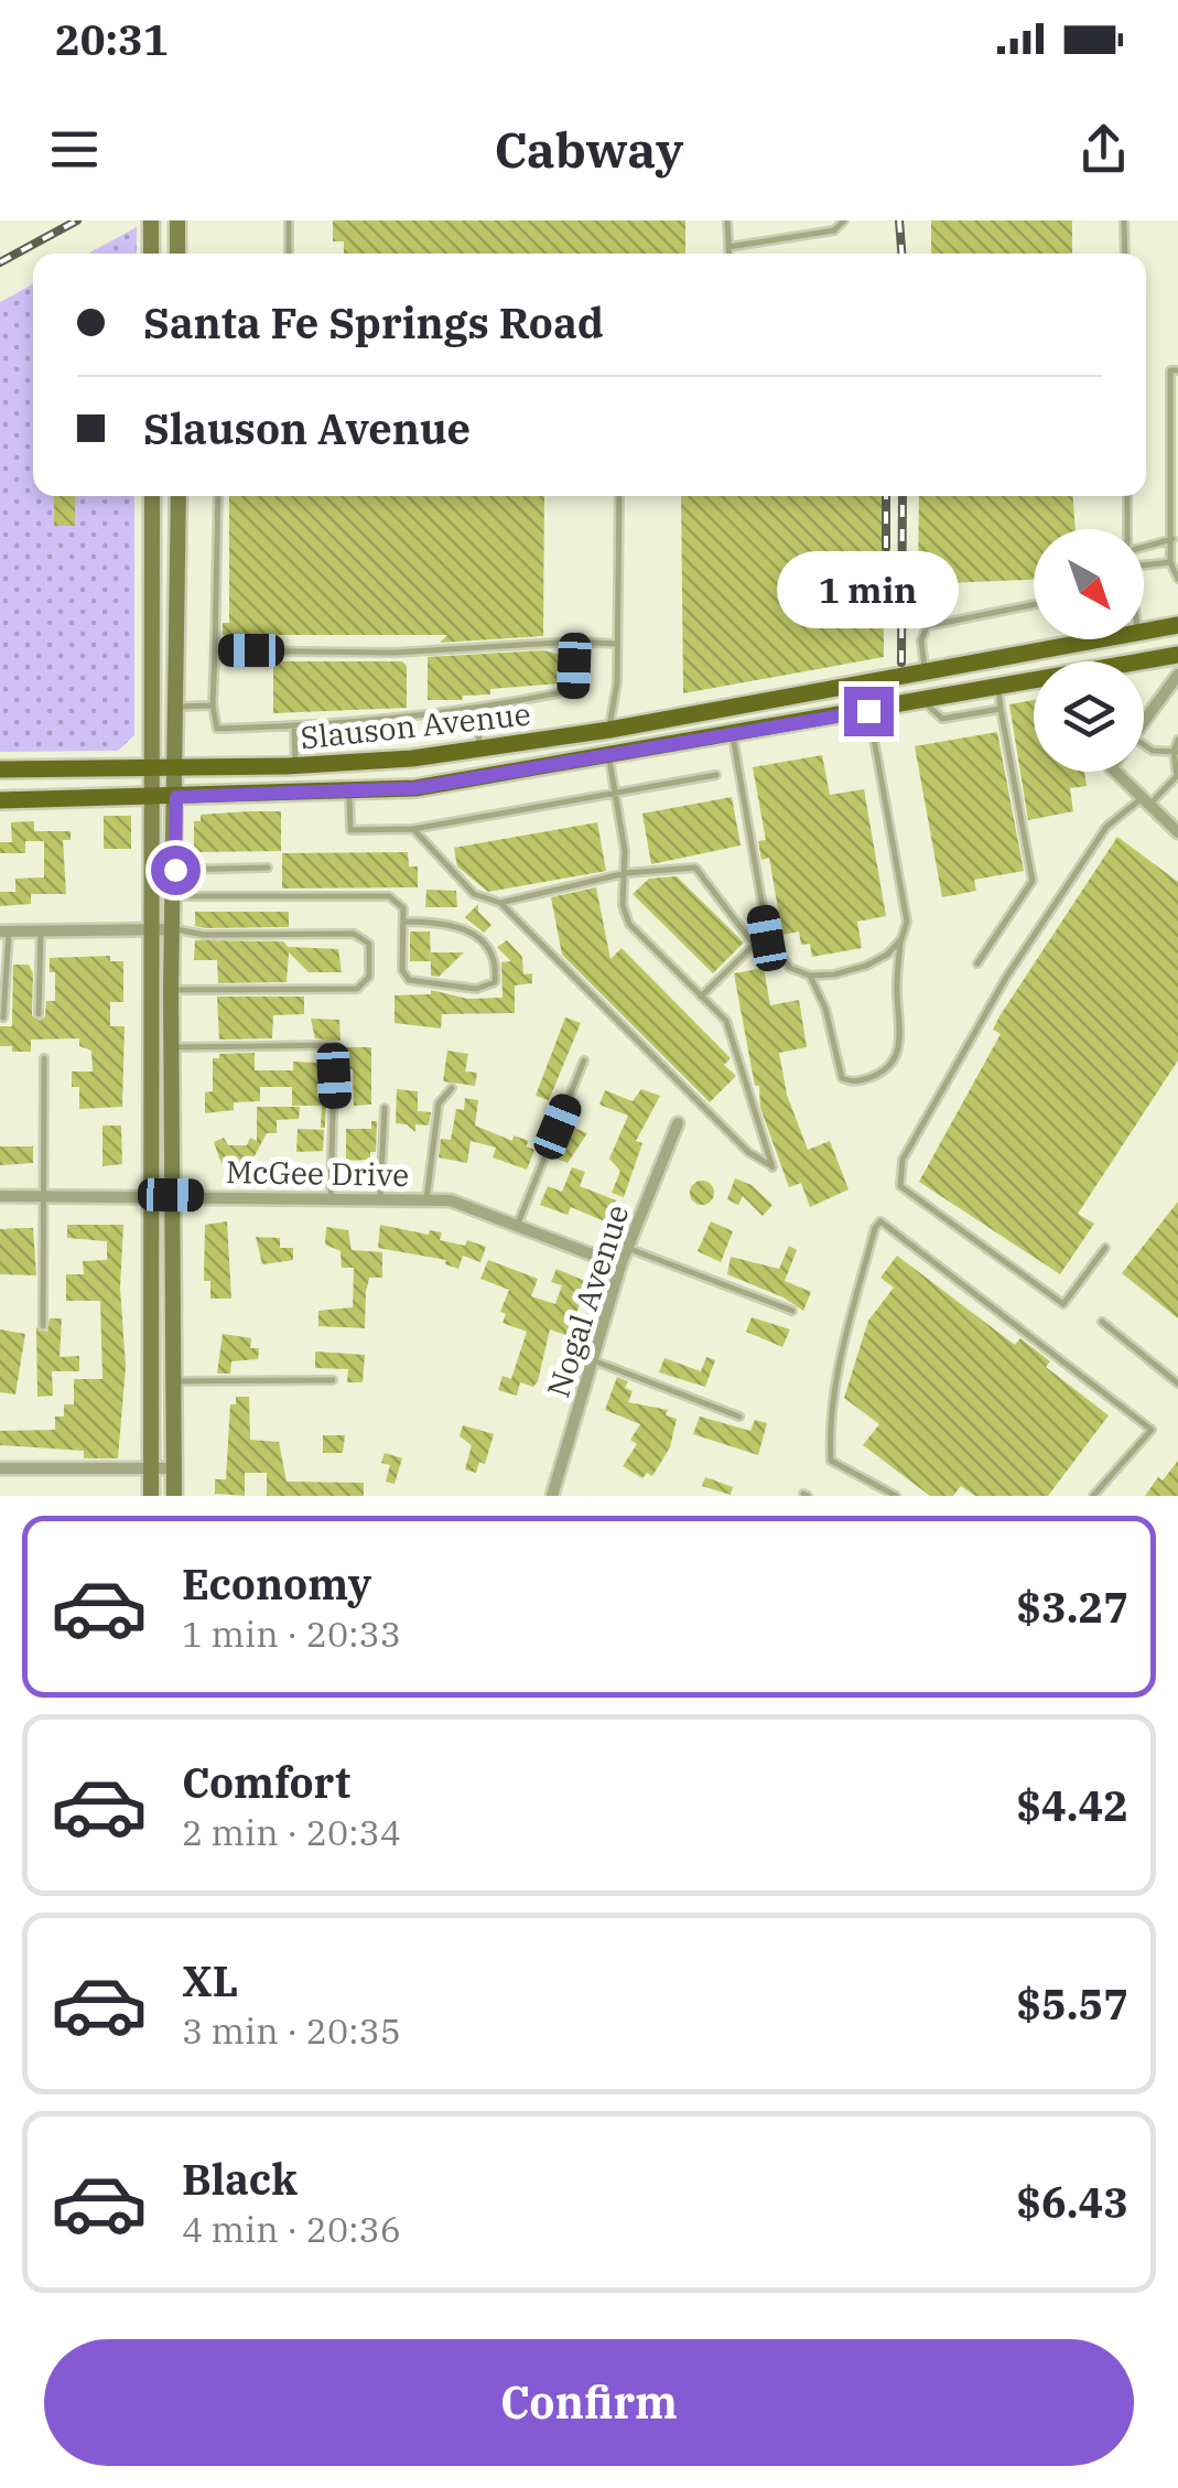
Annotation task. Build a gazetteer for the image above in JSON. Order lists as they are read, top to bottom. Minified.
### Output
{"streets":{"main road":["Slauson Avenue"],"street":["McGee Drive","Nogal Avenue"]},"crossings":[["McGee Drive","Nogal Avenue"]],"north":"bottom right","page":{"status":"20:31","header":"Cabway","banner":["Santa Fe Springs Road","Slauson Avenue"],"bubble":"1 min","list":[{"name":"Economy","note":"1 min · 20:33","value":"$3.27"},{"name":"Comfort","note":"2 min · 20:34","value":"$4.42"},{"name":"XL","note":"3 min · 20:35","value":"$5.57"},{"name":"Black","note":"4 min · 20:36","value":"$6.43"}],"buttons":"Confirm"}}
